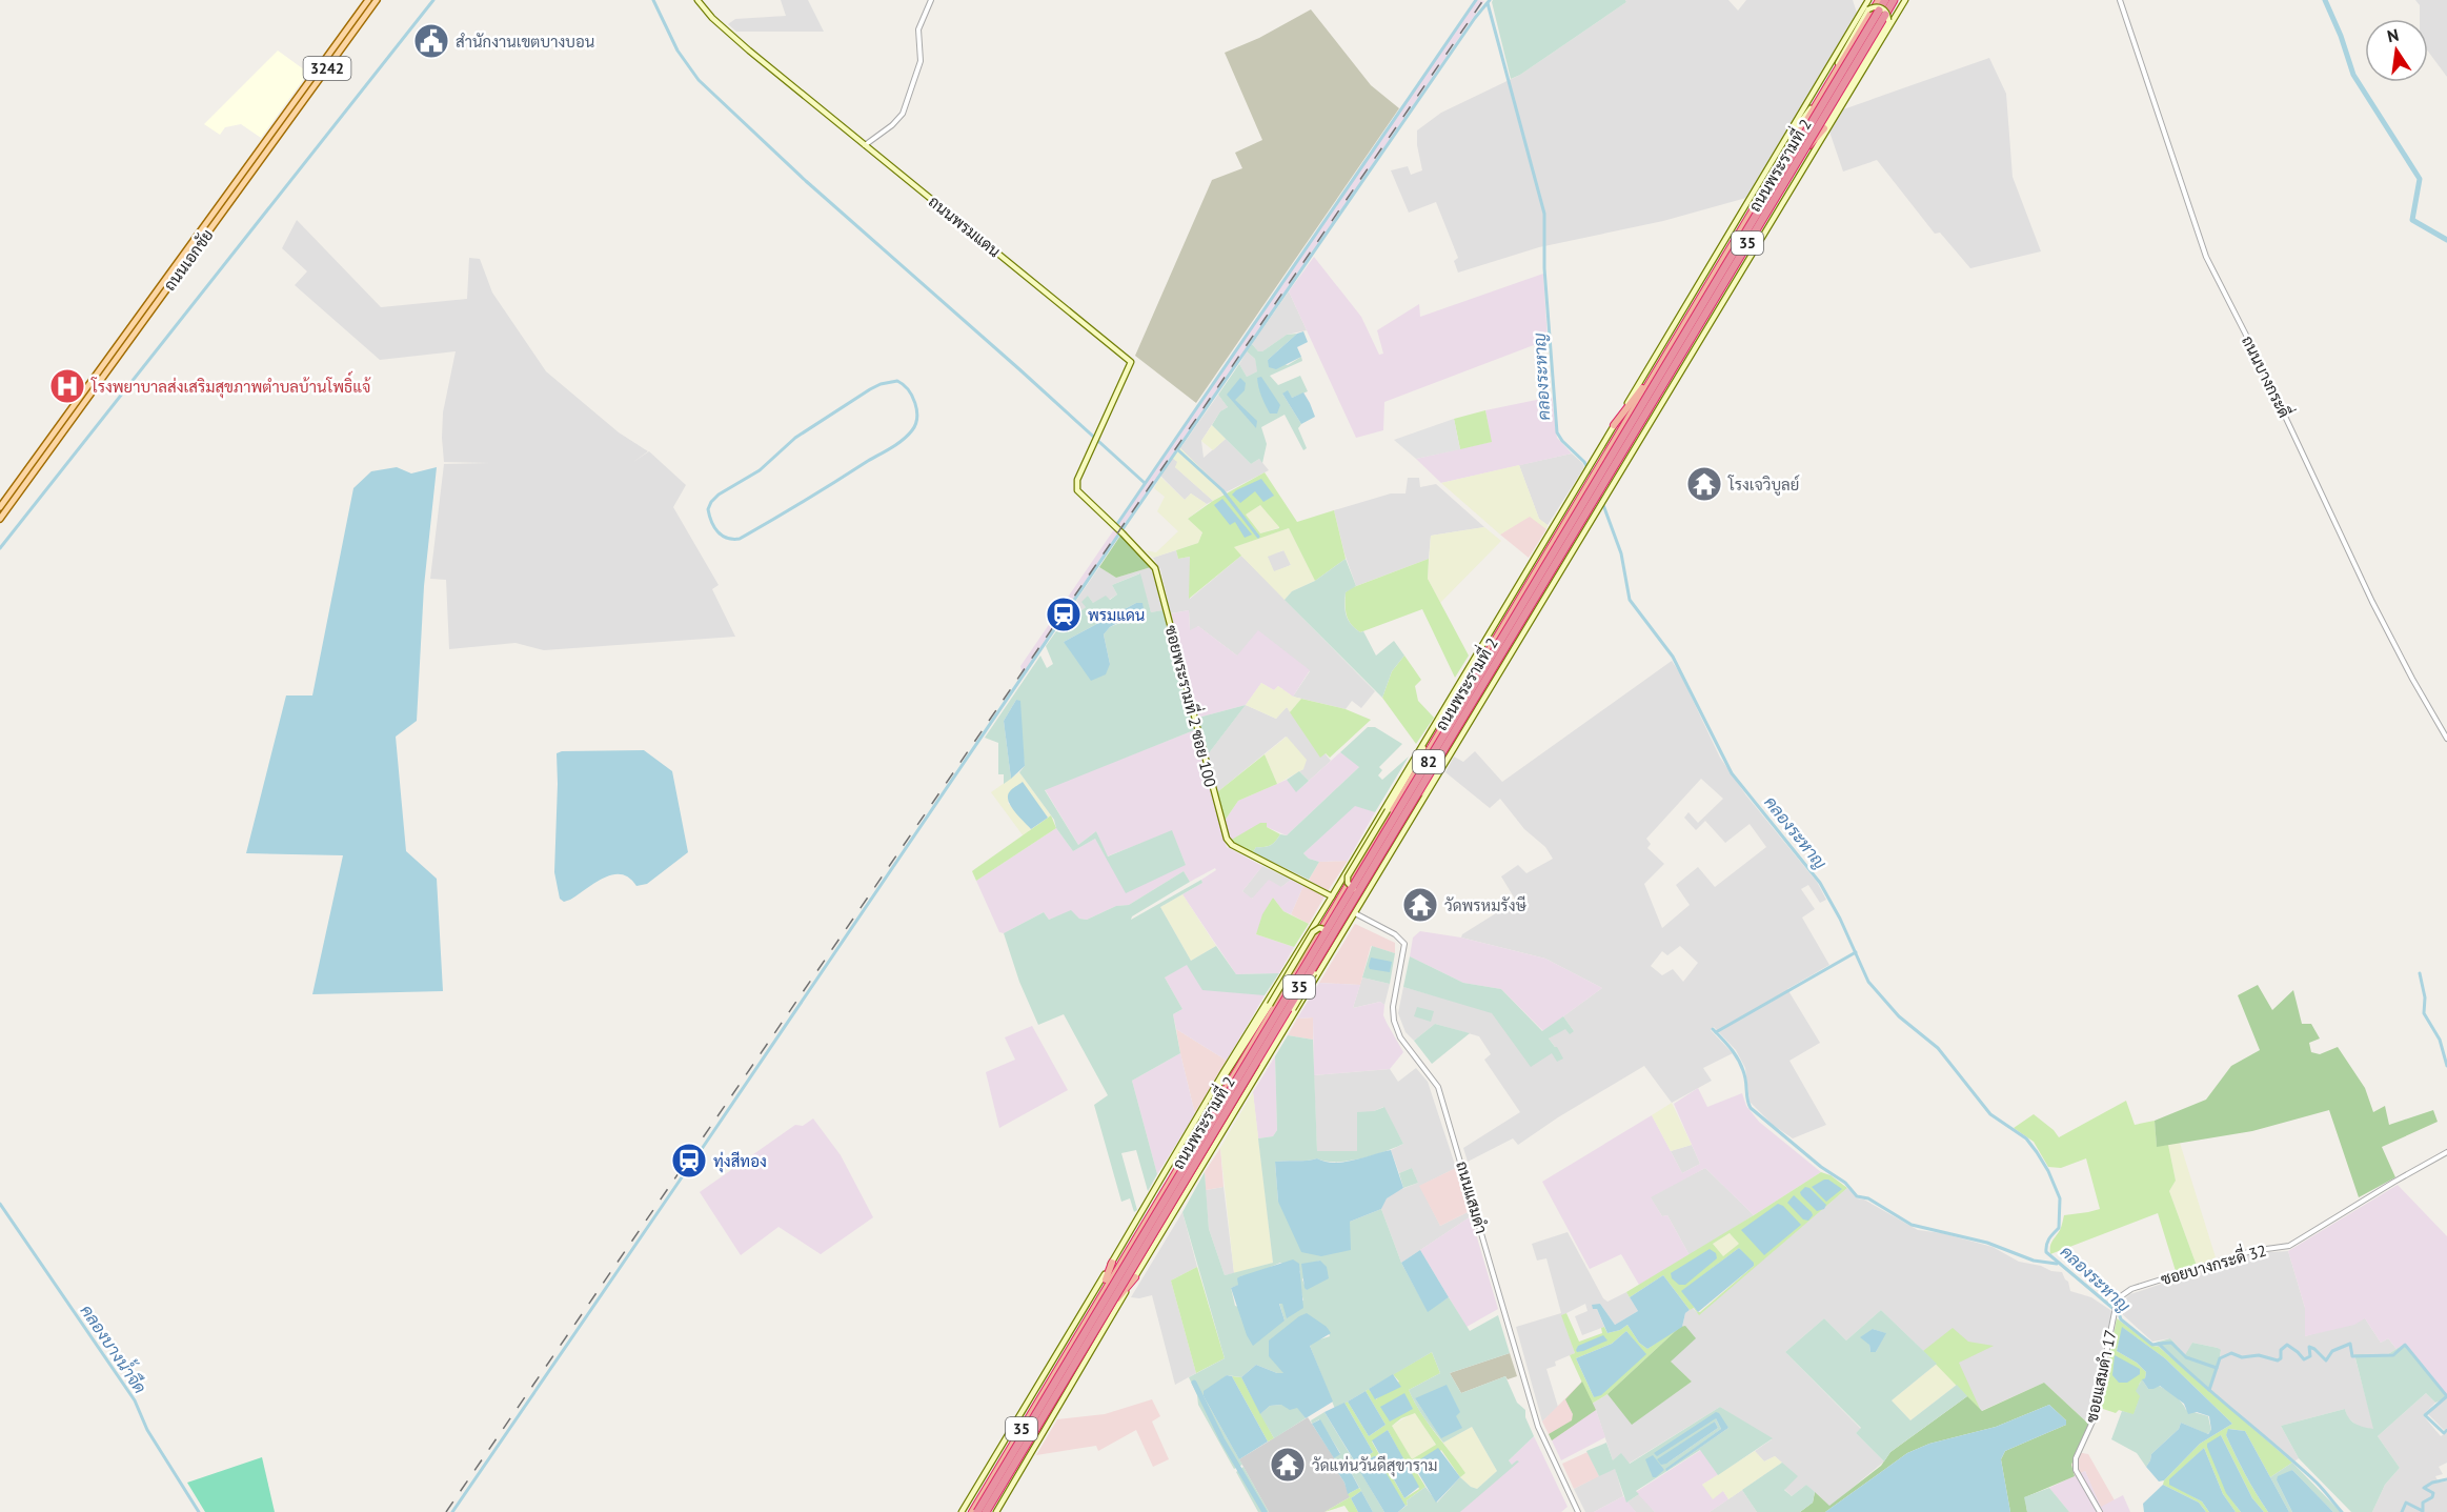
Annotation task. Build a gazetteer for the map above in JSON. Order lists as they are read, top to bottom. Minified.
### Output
{"streets":{"highway":["ถนนพระรามที่ 2","35","82"],"main road":["3242","ถนนพรมแดน","ถนนเอกชัย","ซอยพระรามที่ 2 ซอย 100"],"street":["ถนนบางกระดี่","ถนนแสมดำ","ซอยบางกระดี่ 32","ซอยแสมดำ 17"]},"crossings":[["ถนนพระรามที่ 2","ซอยพระรามที่ 2 ซอย 100"],["ถนนพระรามที่ 2","82"],["ถนนพระรามที่ 2","ถนนแสมดำ"],["ถนนพรมแดน","ซอยพระรามที่ 2 ซอย 100"],["ซอยบางกระดี่ 32","ซอยแสมดำ 17"]],"water":["คลองระหาญ","คลองบางน้ำจืด"],"places":{"public building":["สำนักงานเขตบางบอน"],"hospital":["โรงพยาบาลส่งเสริมสุขภาพตำบลบ้านโพธิ์แจ้"],"temple":["โรงเจวิบูลย์","วัดพรหมรังษี","วัดแท่นวันดีสุขาราม"],"station":["พรมแดน","ทุ่งสีทอง"]},"north":"top"}
